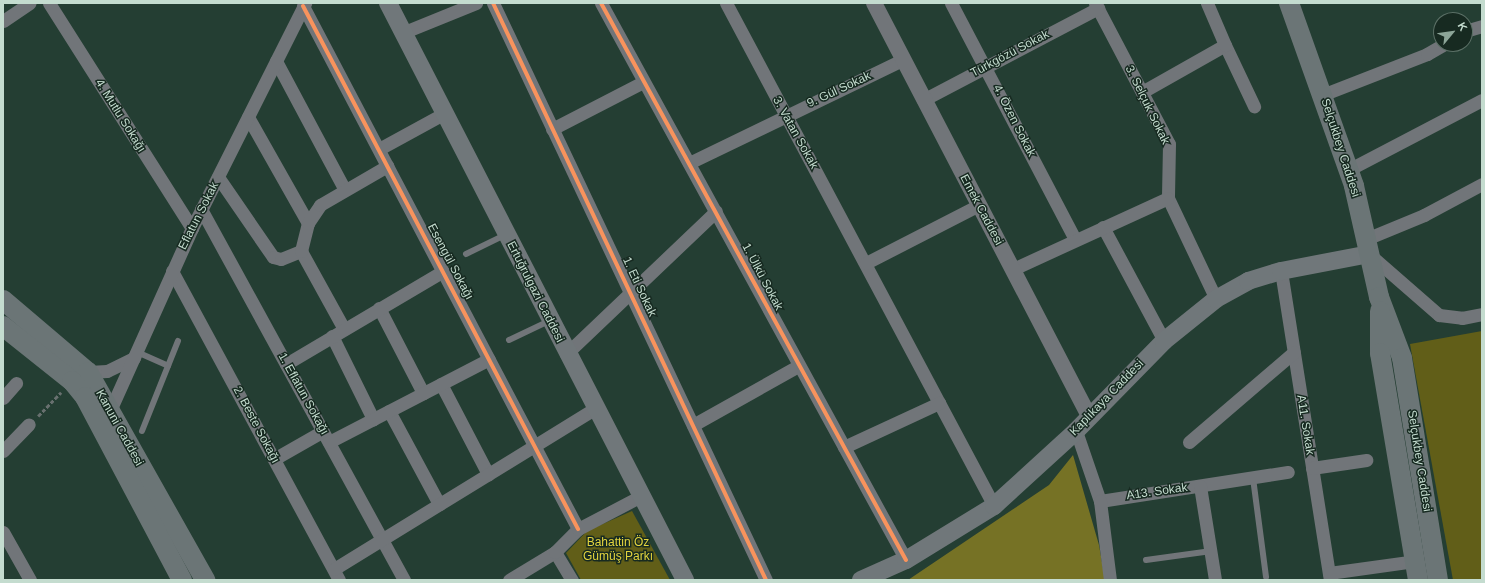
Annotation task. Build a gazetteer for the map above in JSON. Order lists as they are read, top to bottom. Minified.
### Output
{"streets":{"main road":["Selçukbey Caddesi","Ertuğrulgazi Caddesi","Kaplıkaya Caddesi","Kanuni Caddesi"],"street":["Türkgözü Sokak","9. Gül Sokak","3. Selçuk Sokak","4. Mutlu Sokağı","4. Özen Sokak","3. Vatan Sokak","Emek Caddesi","Eflatun Sokak","Esengül Sokağı","1. Ülkü Sokak","1. Eti Sokak","1. Eflatun Sokağı","2. Beste Sokağı","A11. Sokak","A13. Sokak"]},"crossings":[["Türkgözü Sokak","3. Selçuk Sokak"],["Türkgözü Sokak","4. Özen Sokak"],["Türkgözü Sokak","Emek Caddesi"],["9. Gül Sokak","3. Vatan Sokak"],["9. Gül Sokak","Emek Caddesi"],["9. Gül Sokak","1. Ülkü Sokak"],["3. Selçuk Sokak","Kaplıkaya Caddesi"],["4. Mutlu Sokağı","Eflatun Sokak"],["3. Vatan Sokak","Kaplıkaya Caddesi"],["Selçukbey Caddesi","Kaplıkaya Caddesi"],["Emek Caddesi","Kaplıkaya Caddesi"],["Eflatun Sokak","Esengül Sokağı"],["Eflatun Sokak","1. Eflatun Sokağı"],["Eflatun Sokak","2. Beste Sokağı"],["Eflatun Sokak","Kanuni Caddesi"],["1. Ülkü Sokak","Kaplıkaya Caddesi"],["Kaplıkaya Caddesi","A11. Sokak"]],"parks":["Bahattin Öz Gümüş Parkı"],"north":"top right"}
